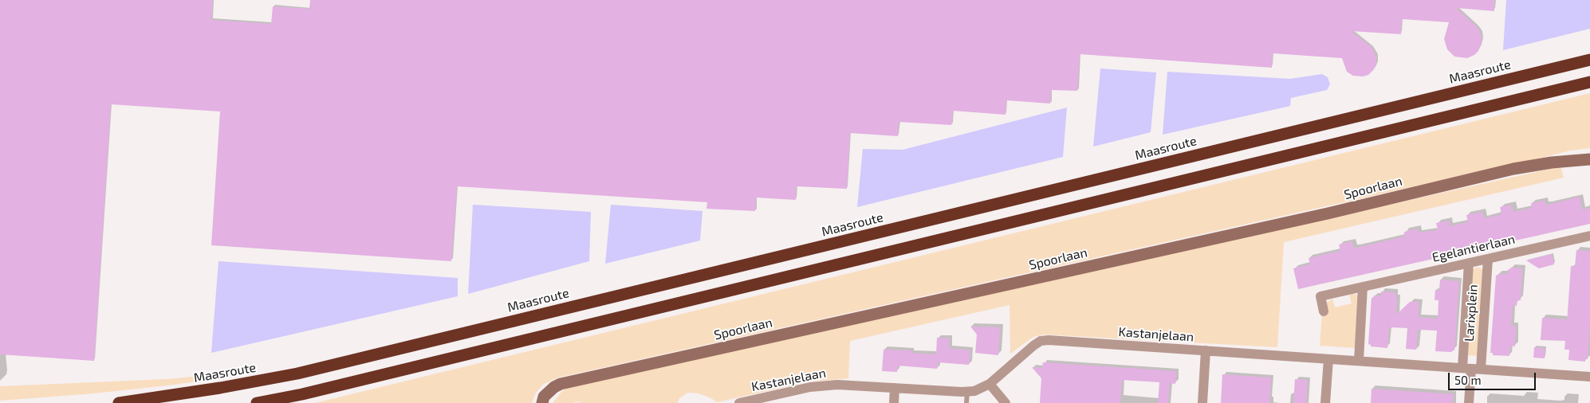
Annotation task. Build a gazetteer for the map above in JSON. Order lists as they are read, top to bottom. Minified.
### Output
{"streets":{"highway":["Maasroute"],"main road":["Spoorlaan"],"street":["Egelantierlaan","Larixplein","Kastanjelaan"]},"crossings":[["Egelantierlaan","Larixplein"],["Larixplein","Kastanjelaan"]],"scale_bar":"50 m"}
